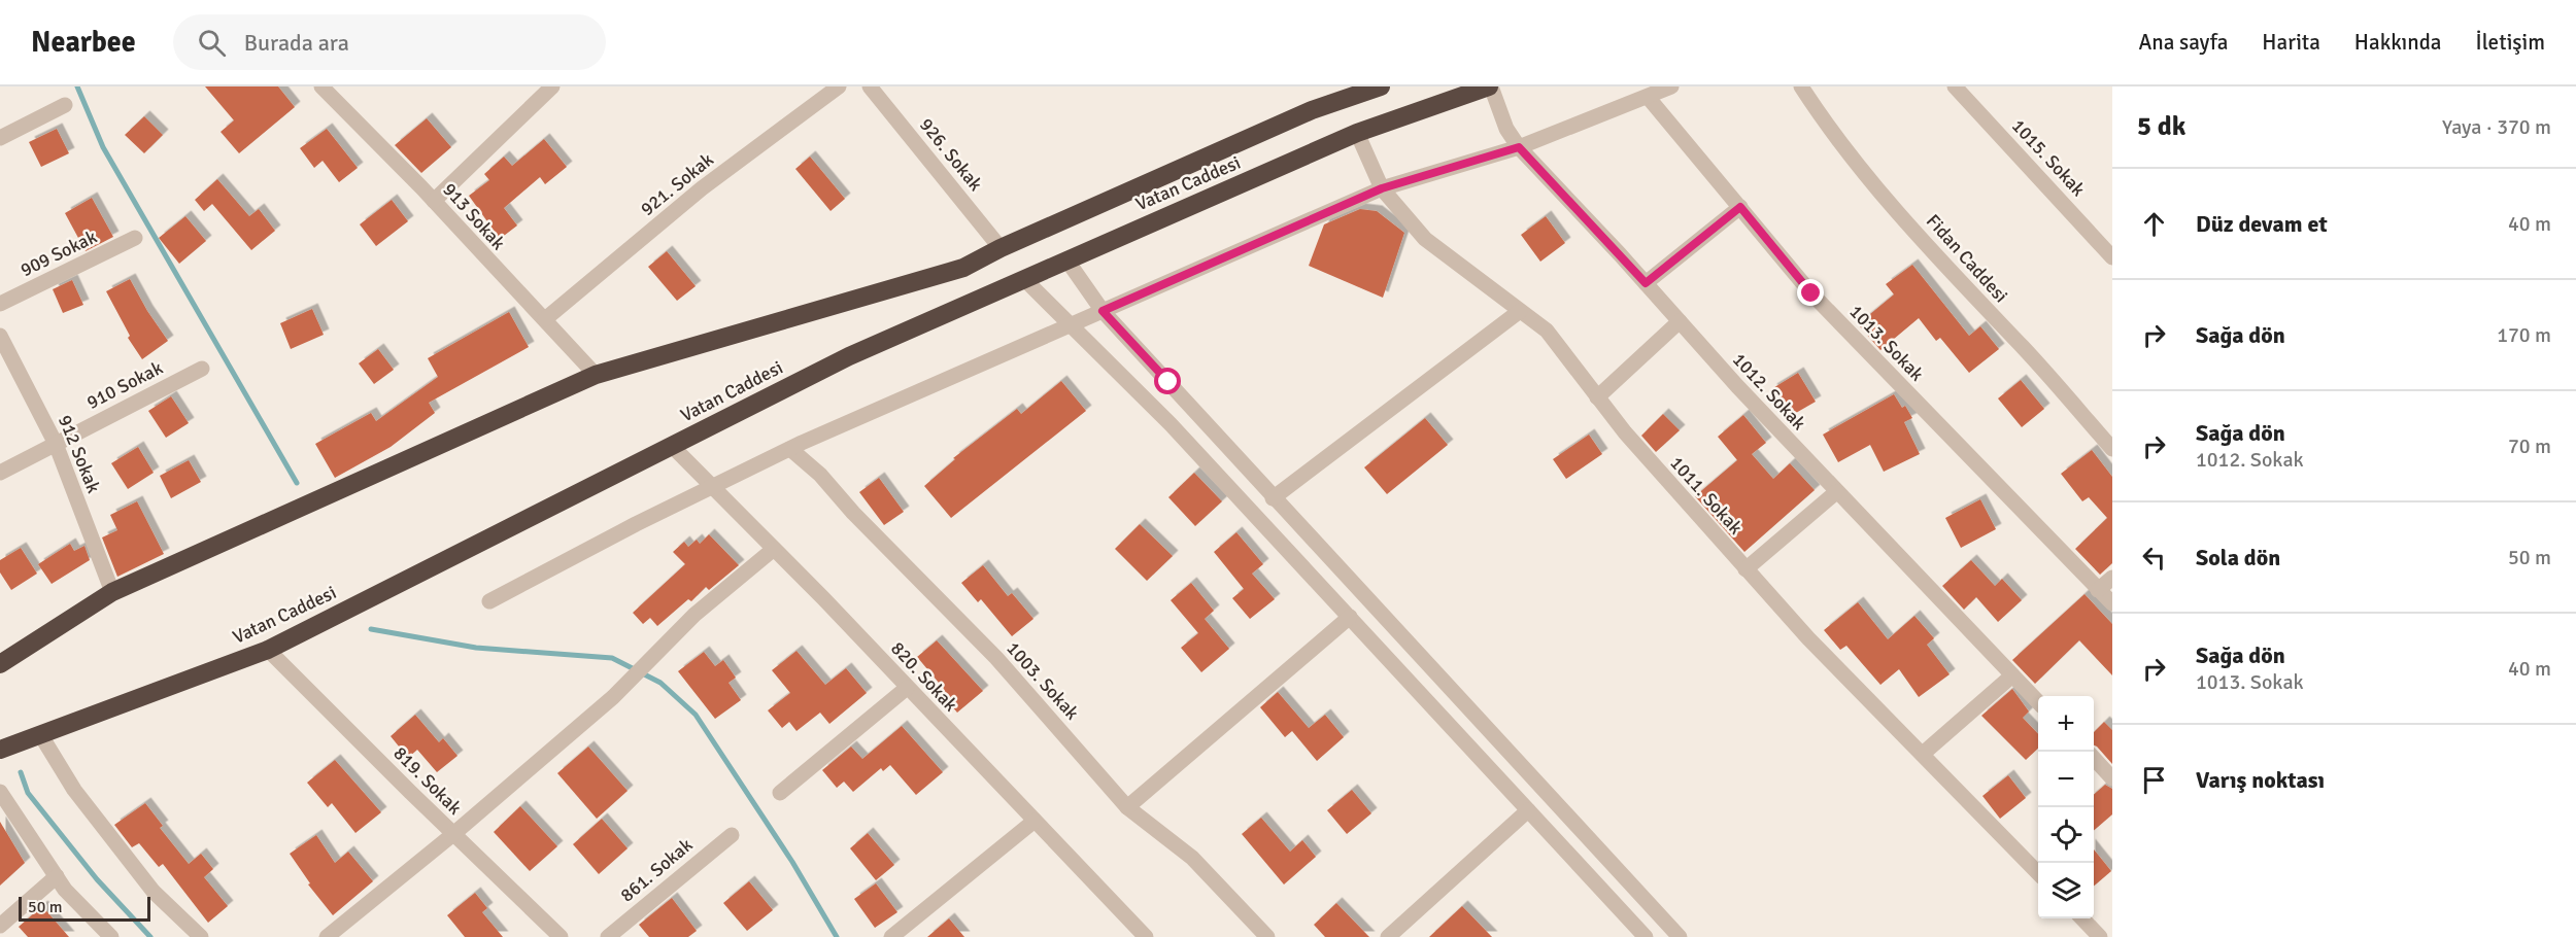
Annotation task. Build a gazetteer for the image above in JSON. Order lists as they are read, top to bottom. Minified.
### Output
{"streets":{"highway":["Vatan Caddesi"],"street":["926. Sokak","1015. Sokak","921. Sokak","913 Sokak","909 Sokak","Fidan Caddesi","1013. Sokak","910 Sokak","1012. Sokak","912 Sokak","1011. Sokak","820. Sokak","1003. Sokak","819. Sokak","861. Sokak"]},"crossings":[["926. Sokak","Vatan Caddesi"],["Vatan Caddesi","913 Sokak"],["Vatan Caddesi","1012. Sokak"],["Vatan Caddesi","912 Sokak"],["Vatan Caddesi","1011. Sokak"],["Vatan Caddesi","820. Sokak"],["Vatan Caddesi","819. Sokak"],["921. Sokak","913 Sokak"],["910 Sokak","912 Sokak"]],"scale_bar":"50 m","page":{"header":"Nearbee","search":"Burada ara","nav":["Ana sayfa","Harita","Hakkında","İletişim"],"heading":["5 dk","Yaya · 370 m"],"list":[["Düz devam et","40 m"],["Sağa dön","170 m"],["Sağa dön","1012. Sokak","70 m"],["Sola dön","50 m"],["Sağa dön","1013. Sokak","40 m"],"Varış noktası"],"map_buttons":["+","−"],"scale":"50 m"}}
